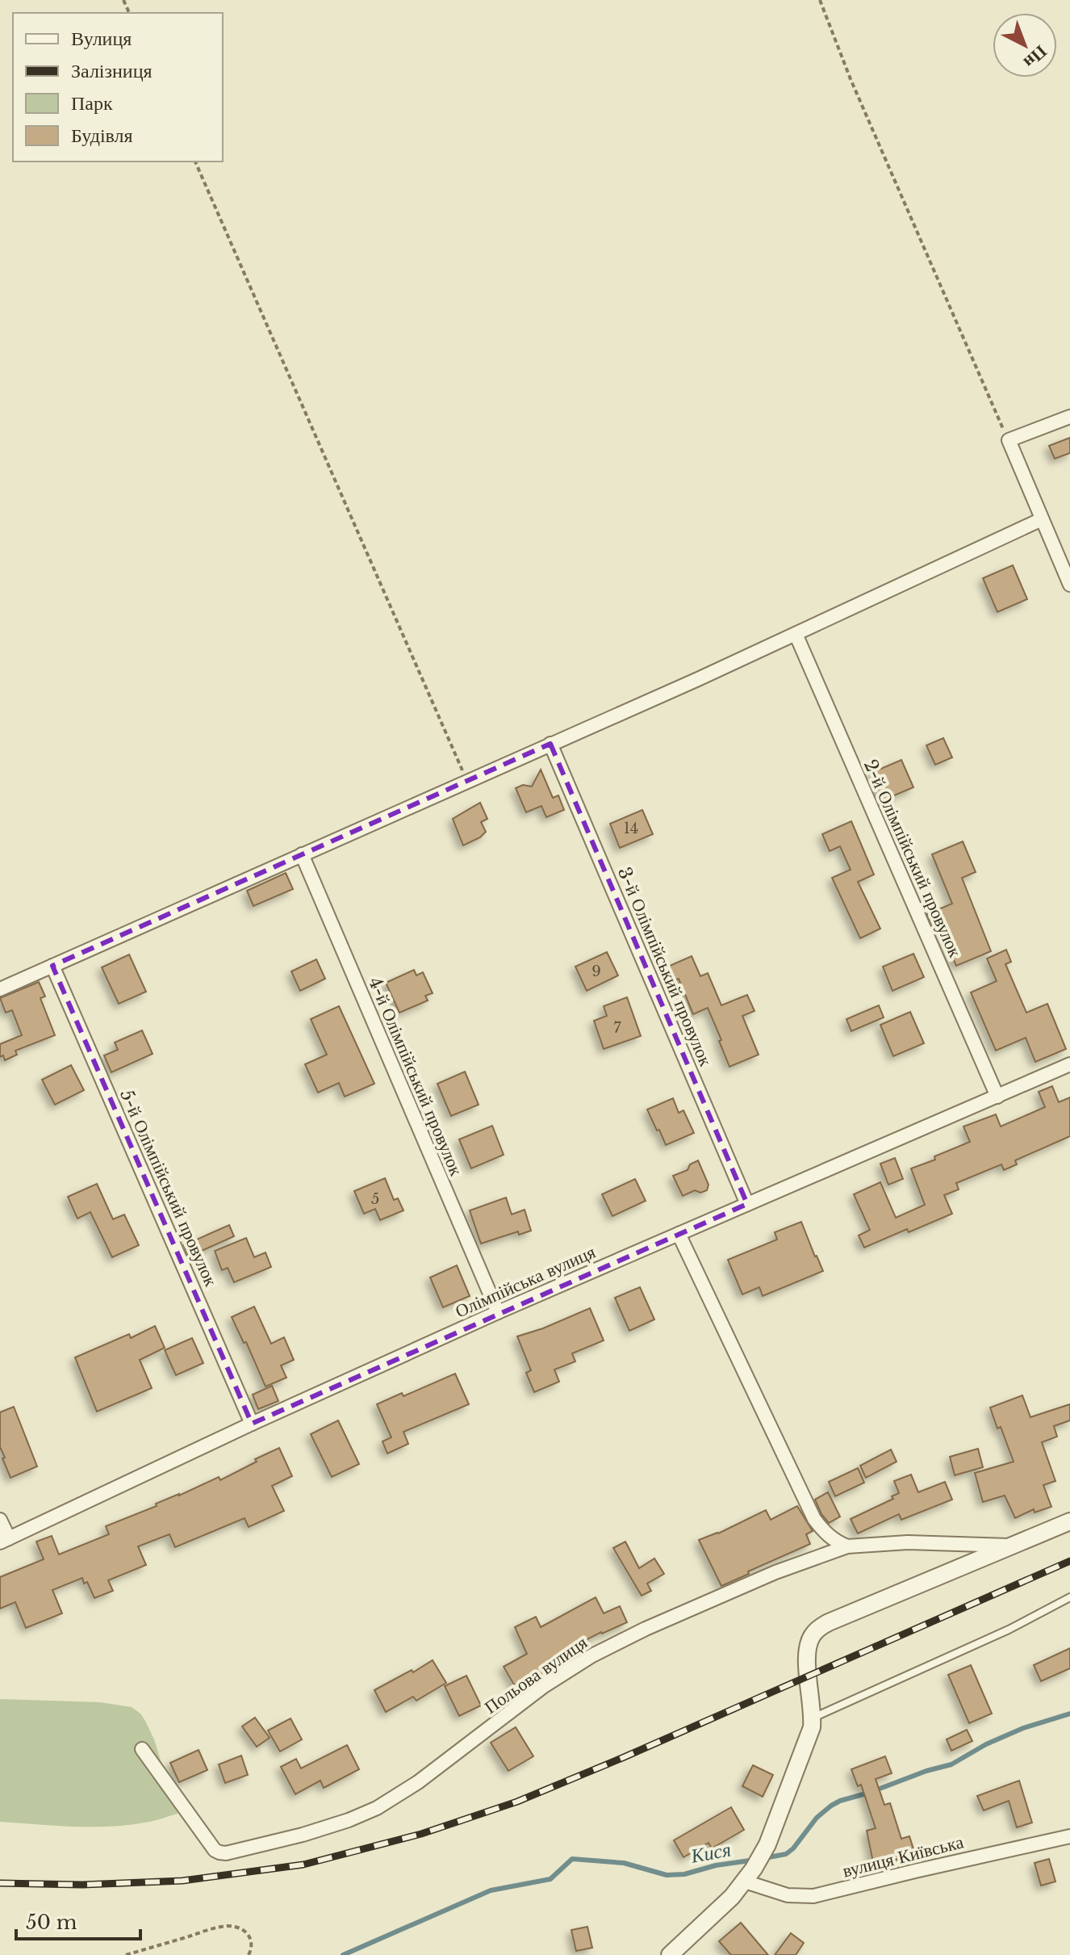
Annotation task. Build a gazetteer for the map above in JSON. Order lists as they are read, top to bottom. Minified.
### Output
{"streets":{"street":["2-й Олімпійський провулок","3-й Олімпійський провулок","4-й Олімпійський провулок","5-й Олімпійський провулок","Олімпійська вулиця","Польова вулиця","вулиця Київська"]},"crossings":[["2-й Олімпійський провулок","Олімпійська вулиця"],["3-й Олімпійський провулок","Олімпійська вулиця"],["4-й Олімпійський провулок","Олімпійська вулиця"],["5-й Олімпійський провулок","Олімпійська вулиця"]],"water":["Кися"],"house_numbers":["14","9","7","5"],"legend":["Вулиця","Залізниця","Парк","Будівля"],"scale_bar":"50 m","north":"bottom right"}
